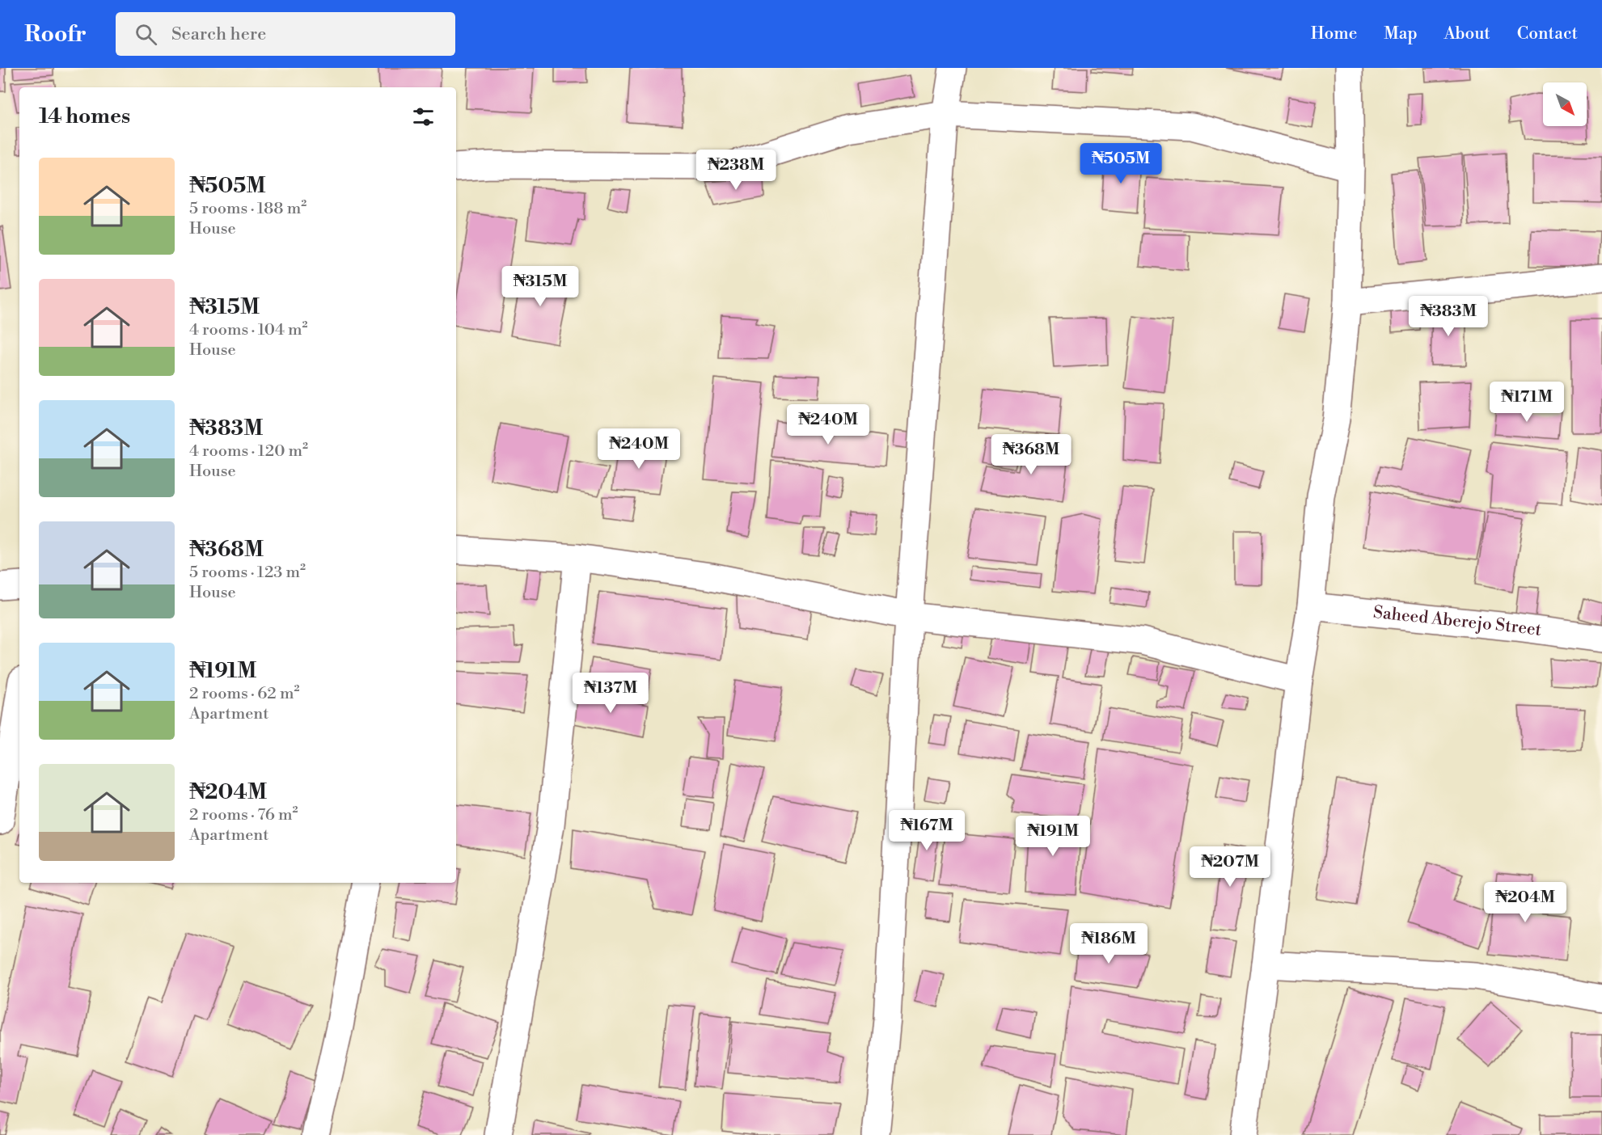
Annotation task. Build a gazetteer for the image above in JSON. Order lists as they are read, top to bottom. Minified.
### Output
{"streets":{"street":["Saheed Aberejo Street"]},"north":"bottom right","page":{"header":"Roofr","search":"Search here","nav":["Home","Map","About","Contact"],"heading":"14 homes","price":["₦505M","₦238M","₦315M","₦383M","₦171M","₦240M","₦240M","₦368M","₦137M","₦167M","₦191M","₦207M","₦204M","₦186M"],"list":[{"name":"₦505M","note":"5 rooms · 188 m² · House"},{"name":"₦315M","note":"4 rooms · 104 m² · House"},{"name":"₦383M","note":"4 rooms · 120 m² · House"},{"name":"₦368M","note":"5 rooms · 123 m² · House"},{"name":"₦191M","note":"2 rooms · 62 m² · Apartment"},{"name":"₦204M","note":"2 rooms · 76 m² · Apartment"}]}}
